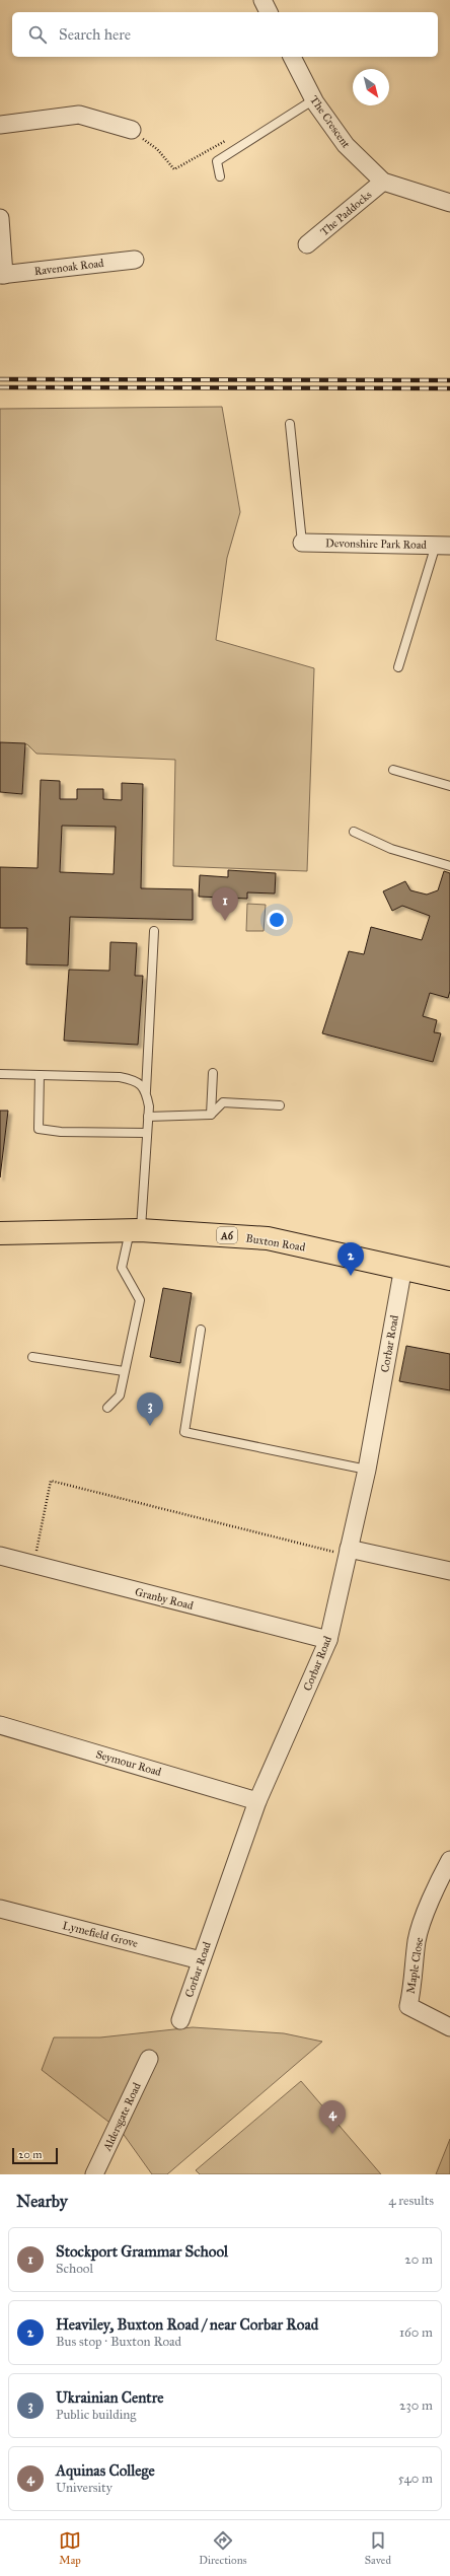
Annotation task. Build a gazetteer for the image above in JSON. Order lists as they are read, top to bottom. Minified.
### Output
{"streets":{"highway":["A6","Buxton Road"],"street":["The Crescent","The Paddocks","Ravenoak Road","Devonshire Park Road","Corbar Road","Granby Road","Seymour Road","Lymefield Grove","Maple Close","Aldersgate Road"]},"crossings":[["The Crescent","The Paddocks"],["Buxton Road","Corbar Road"],["Corbar Road","Granby Road"],["Corbar Road","Seymour Road"],["Corbar Road","Lymefield Grove"]],"scale_bar":"20 m","north":"bottom right","page":{"search":"Search here","pins":["1","2","3","4"],"scale":"20 m","heading":["Nearby","4 results"],"list":[{"mark":"1","name":"Stockport Grammar School","note":"School","value":"20 m"},{"mark":"2","name":"Heaviley, Buxton Road / near Corbar Road","note":"Bus stop · Buxton Road","value":"160 m"},{"mark":"3","name":"Ukrainian Centre","note":"Public building","value":"230 m"},{"mark":"4","name":"Aquinas College","note":"University","value":"540 m"}],"nav":["Map","Directions","Saved"]}}
